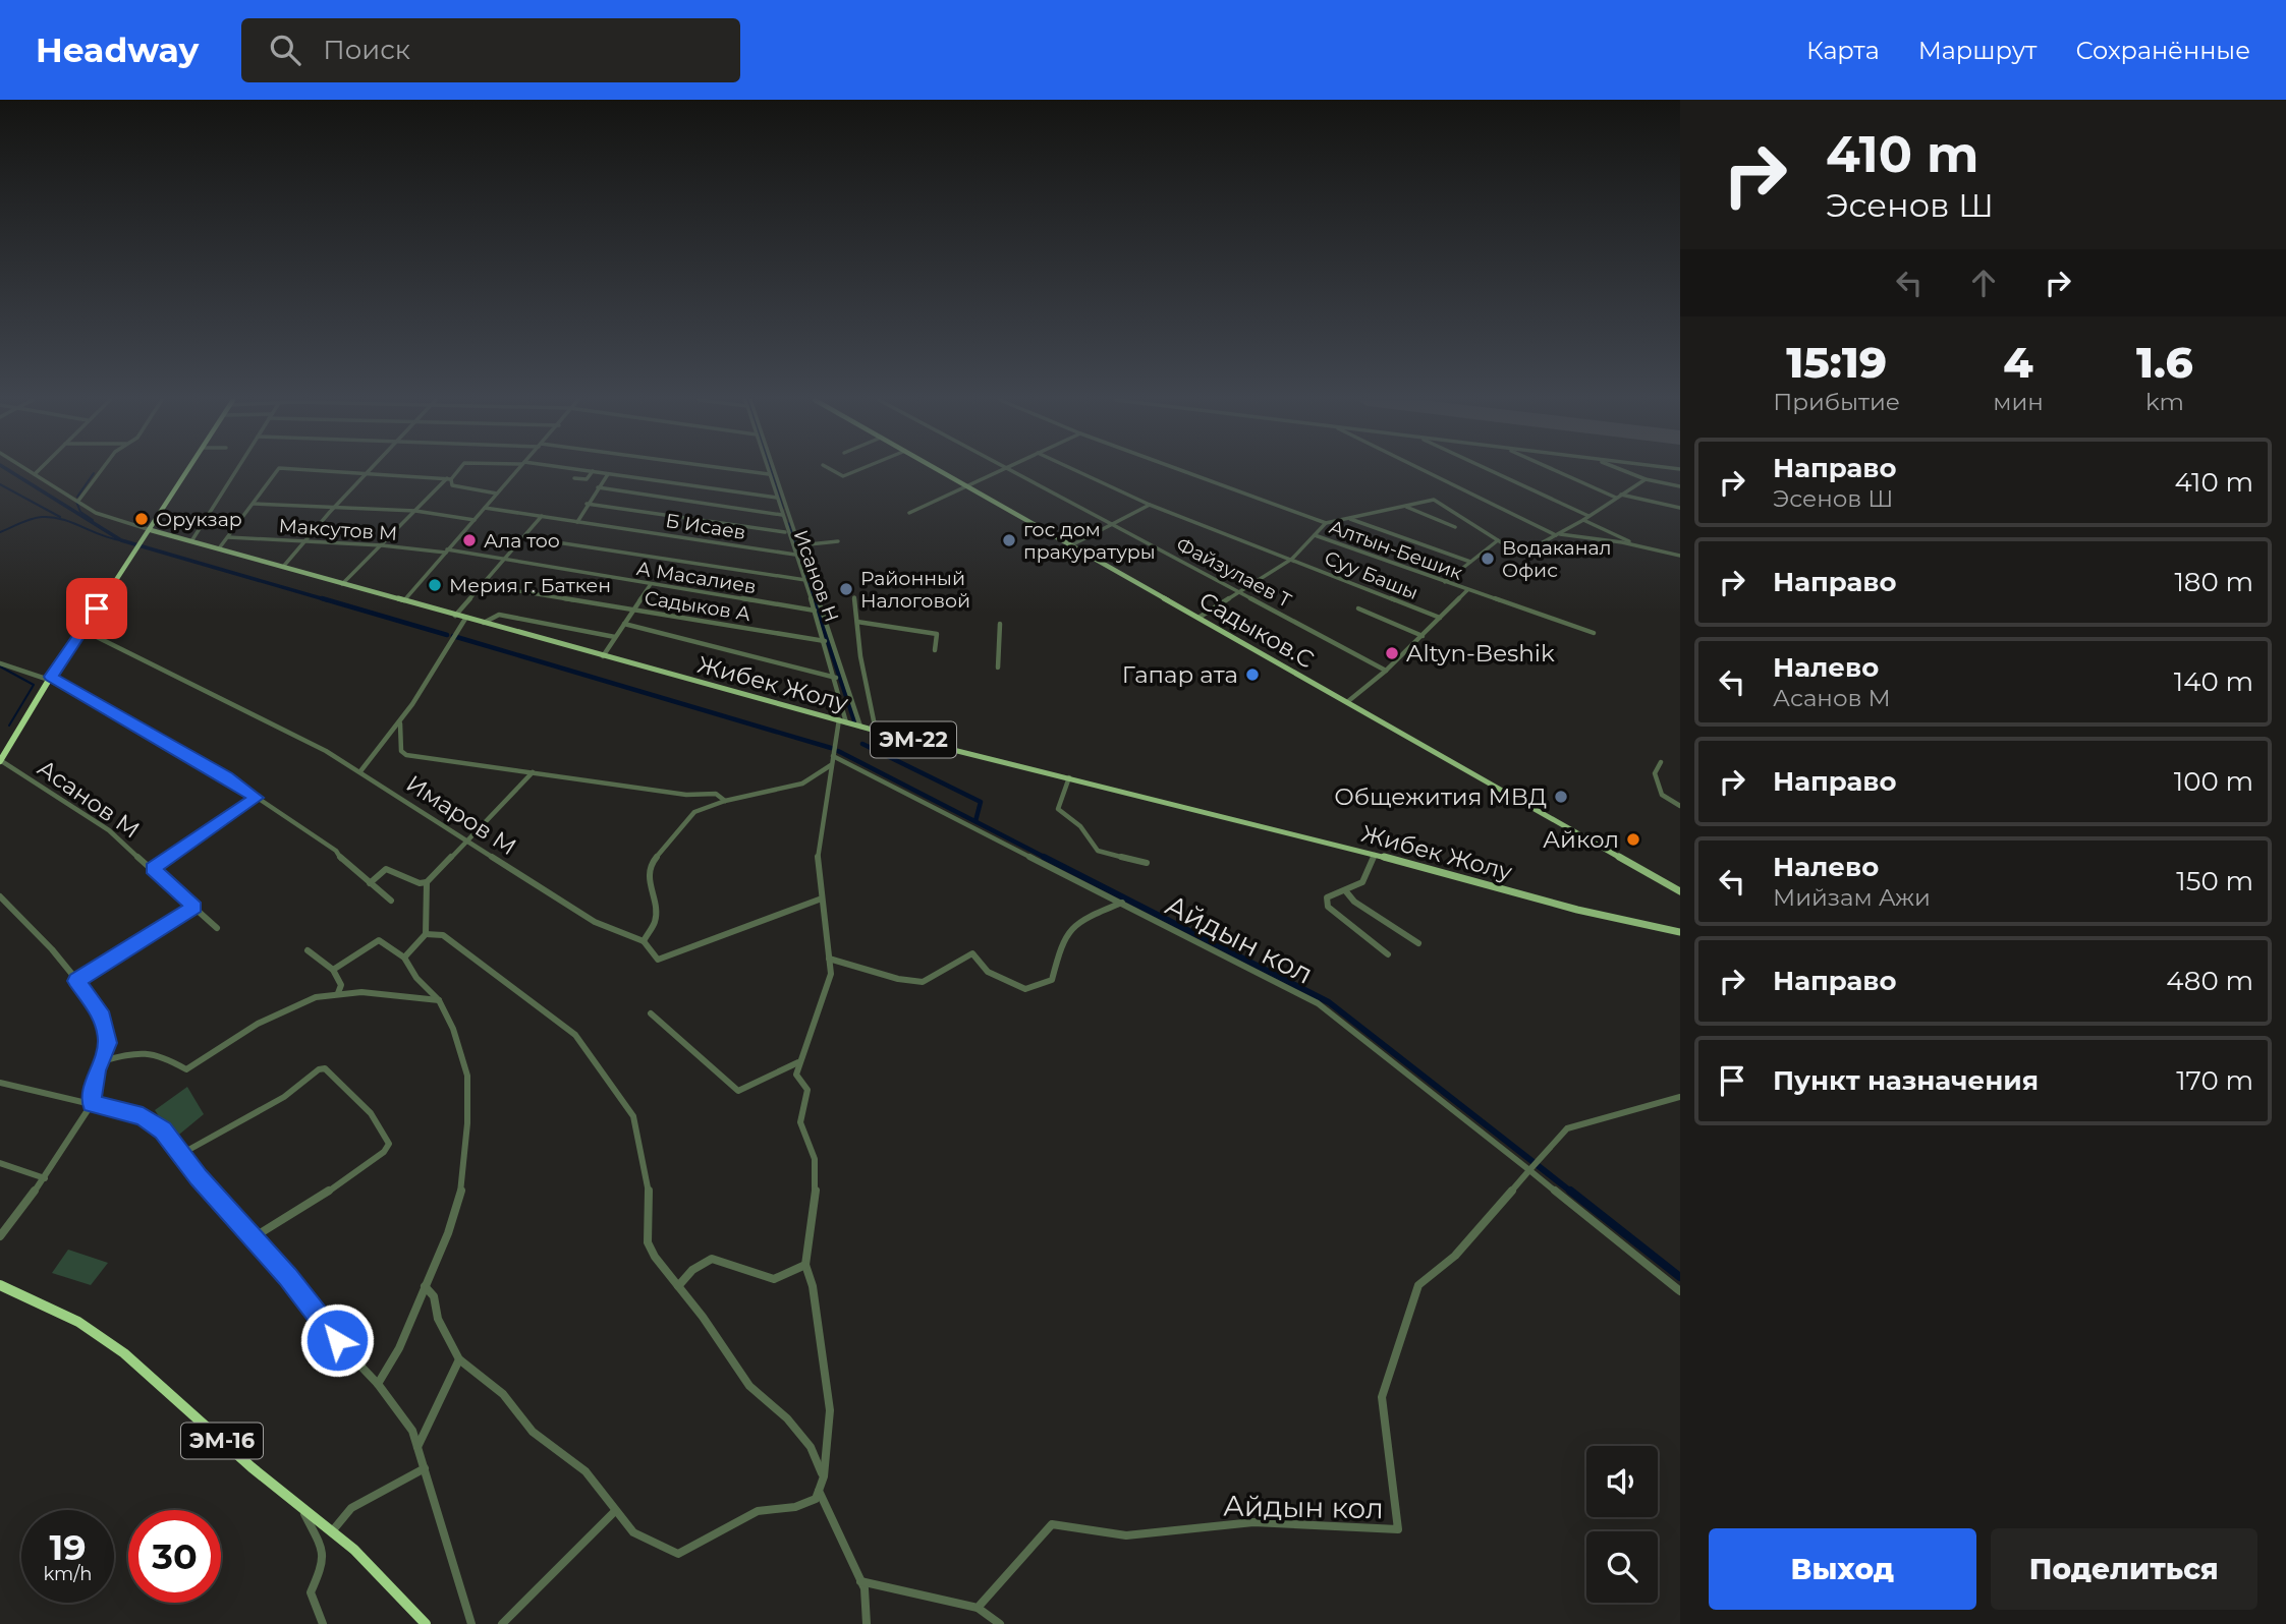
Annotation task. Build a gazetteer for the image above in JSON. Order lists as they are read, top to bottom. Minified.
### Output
{"streets":{"highway":["ЭМ-16"],"main road":["Садыков.С","Жибек Жолу","ЭМ-22"],"street":["Б Исаев","Максутов М","Алтын-Бешик","Файзулаев Т","Суу Башы","Исанов Н","А Масалиев","Садыков А","Асанов М","Имаров М","Айдын кол"]},"crossings":[["Б Исаев","Исанов Н"],["Максутов М","А Масалиев"],["Исанов Н","А Масалиев"],["Исанов Н","Садыков А"],["Исанов Н","Жибек Жолу"]],"places":["Орукзар","Ала тоо","гос дом пракуратуры","Водаканал Офис","Мерия г. Бaткен","Районный Налоговой","Altyn-Beshik","Гапар ата","Общежития МВД","Айкол"],"page":{"header":"Headway","search":"Поиск","nav":["Карта","Маршрут","Сохранённые"],"turn":["410 m","Эсенов Ш"],"eta":["15:19","Прибытие","4","мин","1.6","km"],"list":[{"name":"Направо","note":"Эсенов Ш","value":"410 m"},{"name":"Направо","value":"180 m"},{"name":"Налево","note":"Асанов М","value":"140 m"},{"name":"Направо","value":"100 m"},{"name":"Налево","note":"Мийзам Ажи","value":"150 m"},{"name":"Направо","value":"480 m"},{"name":"Пункт назначения","value":"170 m"}],"speed":"19 km/h","limit":"30","buttons":["Выход","Поделиться"]}}
